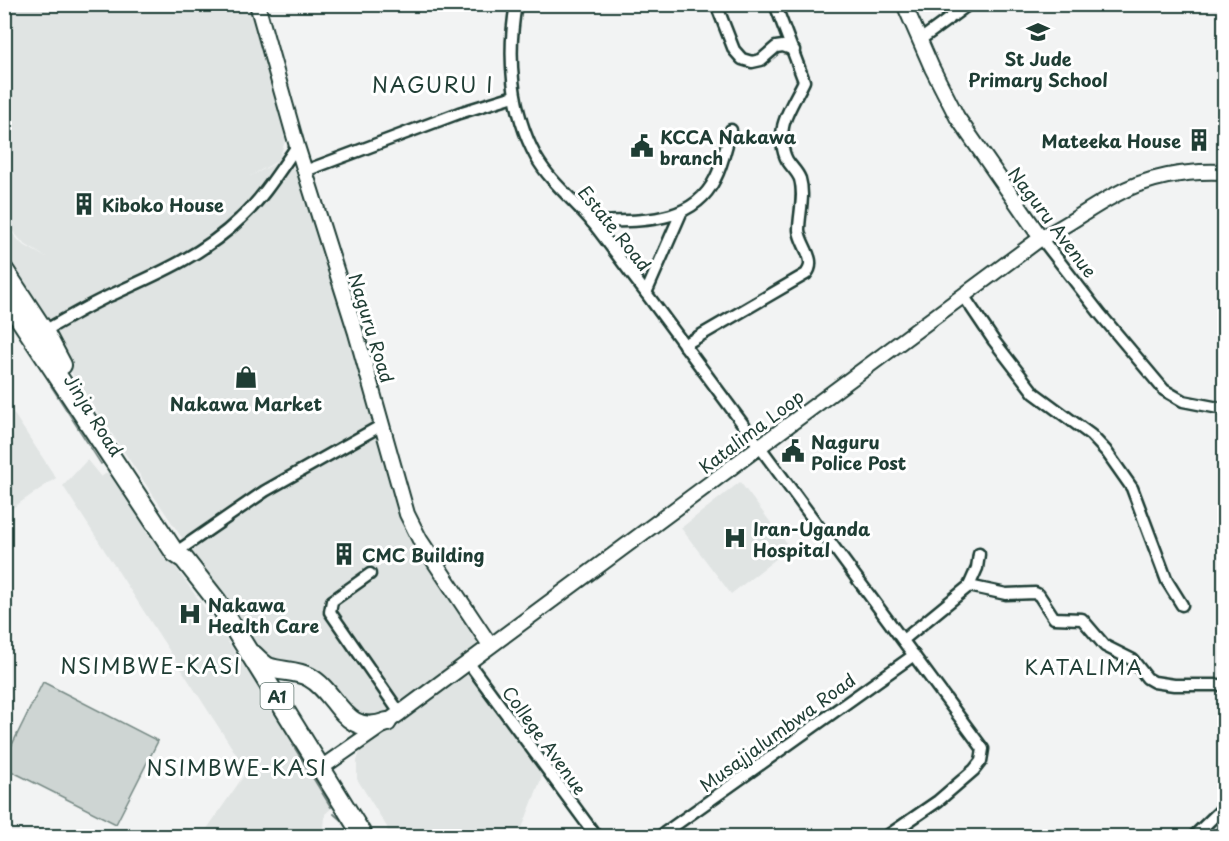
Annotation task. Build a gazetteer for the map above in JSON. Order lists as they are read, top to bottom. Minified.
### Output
{"streets":{"highway":["Jinja Road","A1"],"street":["Naguru Avenue","Estate Road","Naguru Road","Katalima Loop","Musajjalumbwa Road","College Avenue"]},"crossings":[["Naguru Avenue","Katalima Loop"],["Estate Road","Katalima Loop"],["Estate Road","Musajjalumbwa Road"],["Naguru Road","Katalima Loop"],["Jinja Road","Katalima Loop"],["Katalima Loop","College Avenue"]],"districts":["NAGURU I","NSIMBWE-KASI","KATALIMA","NSIMBWE-KASI"],"places":{"school or university":["St Jude Primary School"],"building":["Mateeka House","Kiboko House","CMC Building"],"public building":["KCCA Nakawa branch","Naguru Police Post"],"shop":["Nakawa Market"],"hospital":["Iran-Uganda Hospital","Nakawa Health Care"]}}
